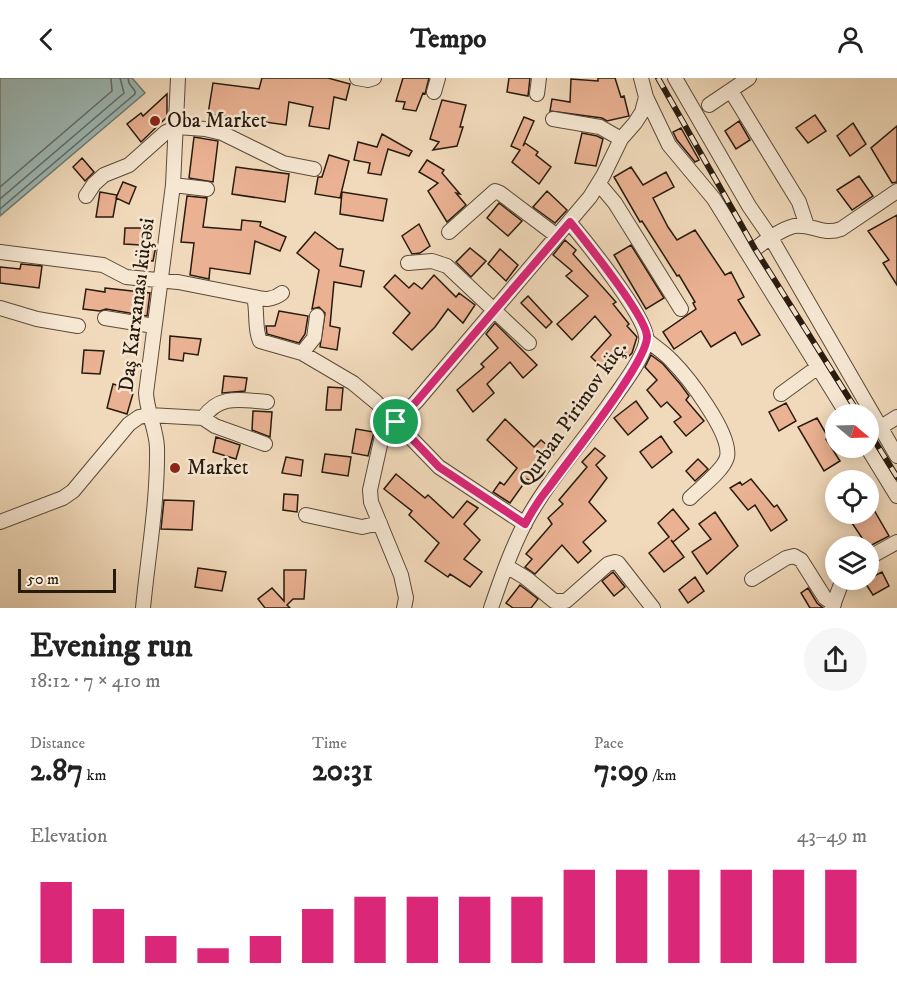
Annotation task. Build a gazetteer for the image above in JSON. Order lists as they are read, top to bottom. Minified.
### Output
{"streets":{"street":["Daş Karxanası küçəsi","Qurban Pirimov küç."]},"places":["Oba Market","Market"],"scale_bar":"50 m","north":"right","page":{"header":"Tempo","scale":"50 m","heading":["Evening run","18:12 · 7 × 410 m"],"stats":[["Distance","2.87 km"],["Time","20:31"],["Pace","7:09 /km"]],"chart":["Elevation","43–49 m"]}}
